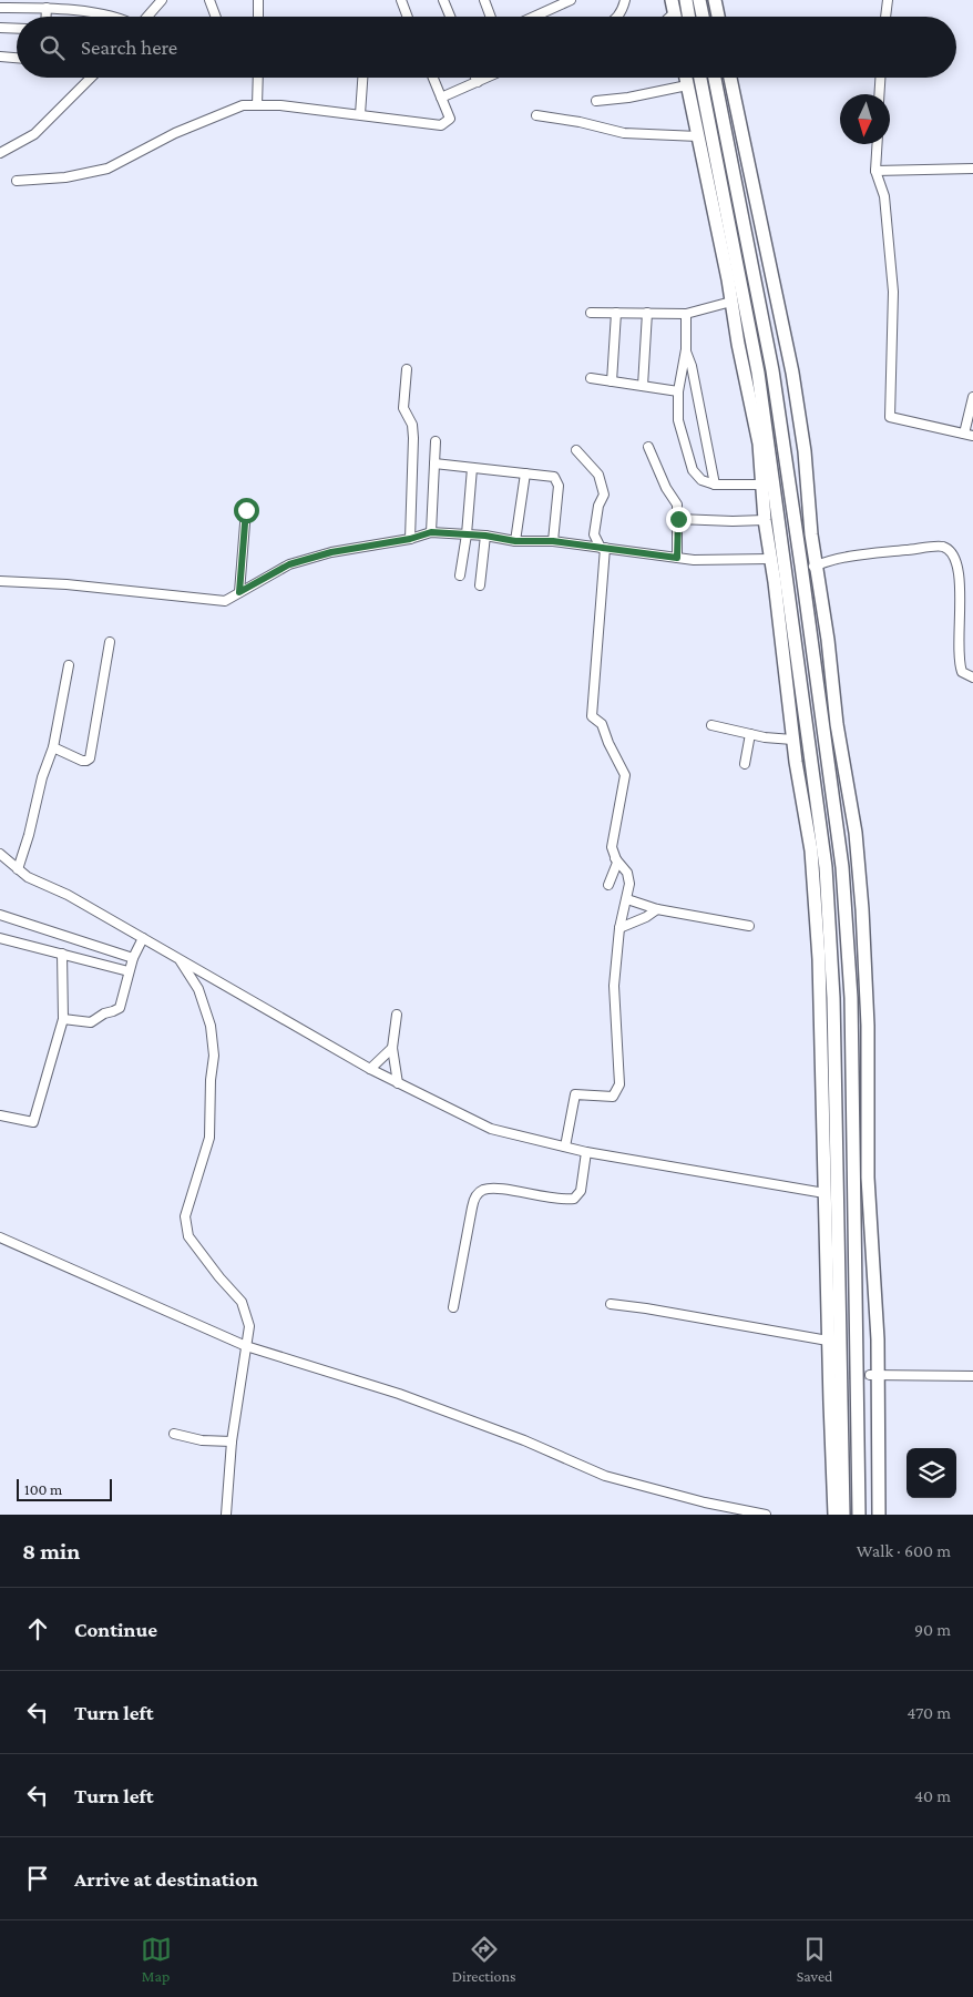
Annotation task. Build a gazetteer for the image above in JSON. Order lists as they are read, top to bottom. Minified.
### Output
{"scale_bar":"100 m","north":"bottom","page":{"search":"Search here","scale":"100 m","heading":["8 min","Walk · 600 m"],"list":[["Continue","90 m"],["Turn left","470 m"],["Turn left","40 m"],"Arrive at destination"],"nav":["Map","Directions","Saved"]}}
